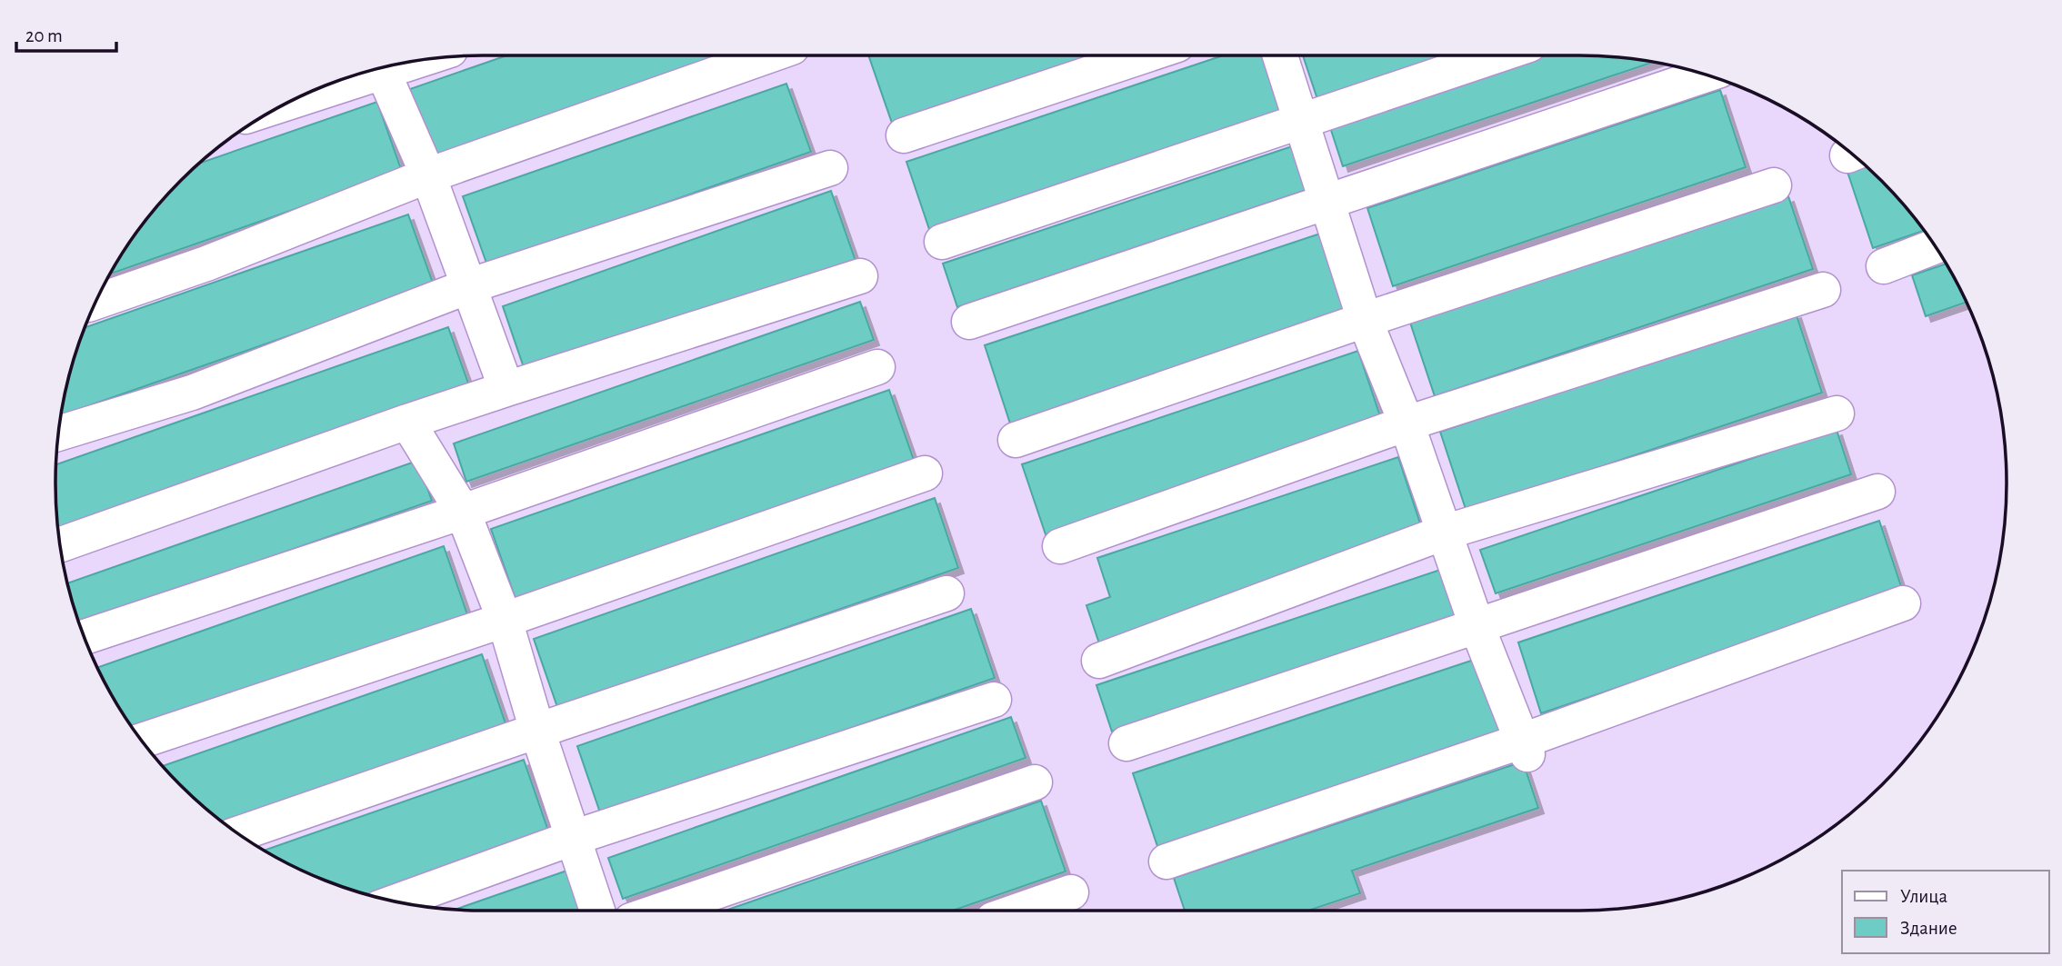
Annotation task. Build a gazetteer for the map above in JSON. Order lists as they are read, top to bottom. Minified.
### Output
{"legend":["Улица","Здание"],"scale_bar":"20 m"}
